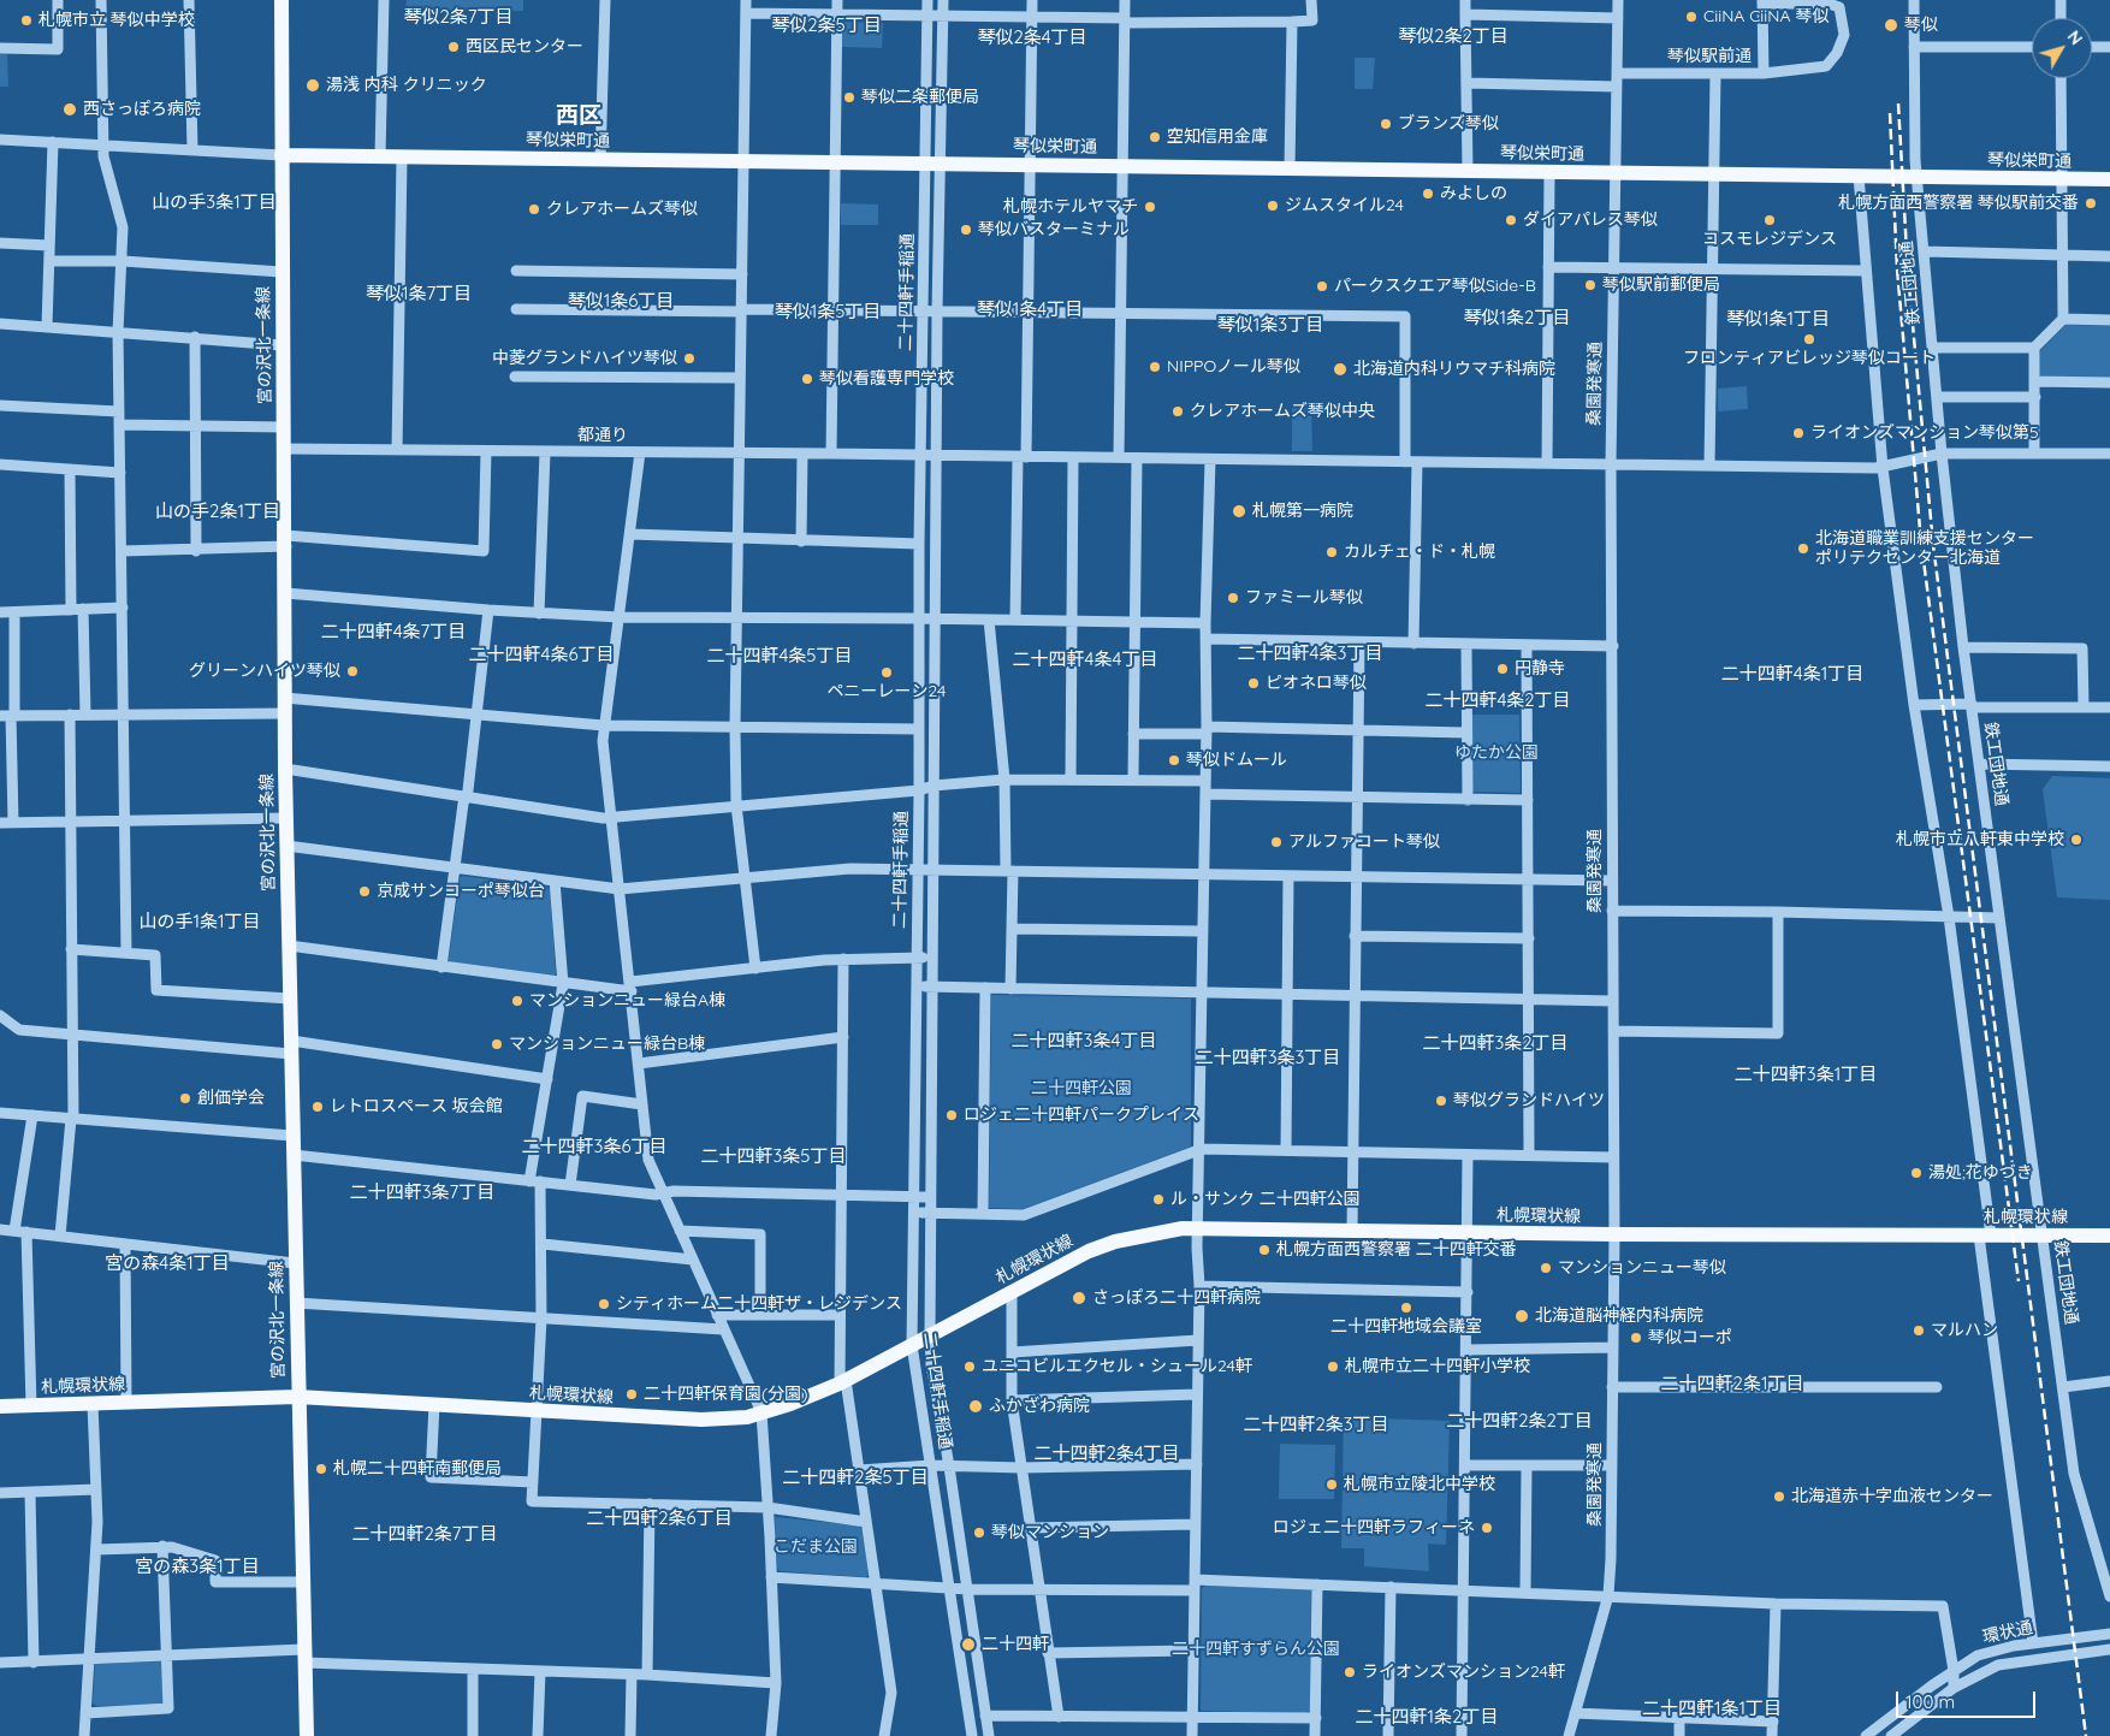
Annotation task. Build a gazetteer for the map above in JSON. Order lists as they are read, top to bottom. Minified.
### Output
{"streets":{"main road":["琴似栄町通","宮の沢北一条線","札幌環状線"],"street":["琴似駅前通","鉄工団地通","二十四軒手稲通","桑園発寒通","都通り","環状通"]},"crossings":[["琴似駅前通","桑園発寒通"],["琴似栄町通","鉄工団地通"],["琴似栄町通","二十四軒手稲通"],["琴似栄町通","宮の沢北一条線"],["琴似栄町通","桑園発寒通"],["鉄工団地通","都通り"],["鉄工団地通","札幌環状線"],["二十四軒手稲通","都通り"],["二十四軒手稲通","札幌環状線"],["宮の沢北一条線","都通り"],["宮の沢北一条線","札幌環状線"],["桑園発寒通","都通り"],["桑園発寒通","札幌環状線"]],"districts":["琴似2条7丁目","琴似2条5丁目","琴似2条2丁目","琴似2条4丁目","西区","山の手3条1丁目","琴似1条7丁目","琴似1条6丁目","琴似1条4丁目","琴似1条5丁目","琴似1条2丁目","琴似1条1丁目","琴似1条3丁目","山の手2条1丁目","二十四軒4条7丁目","二十四軒4条3丁目","二十四軒4条6丁目","二十四軒4条5丁目","二十四軒4条4丁目","二十四軒4条1丁目","二十四軒4条2丁目","山の手1条1丁目","二十四軒3条4丁目","二十四軒3条2丁目","二十四軒3条3丁目","二十四軒3条1丁目","二十四軒3条6丁目","二十四軒3条5丁目","二十四軒3条7丁目","宮の森4条1丁目","二十四軒2条1丁目","二十四軒2条2丁目","二十四軒2条3丁目","二十四軒2条4丁目","二十四軒2条5丁目","二十四軒2条6丁目","二十四軒2条7丁目","宮の森3条1丁目","二十四軒1条1丁目","二十四軒1条2丁目"],"parks":["ゆたか公園","二十四軒公園","こだま公園","二十四軒すずらん公園"],"places":["CiiNA CiiNA 琴似","札幌市立 琴似中学校","琴似","西区民センター","湯浅 内科 クリニック","琴似二条郵便局","西さっぽろ病院","ブランズ琴似","空知信用金庫","みよしの","札幌方面西警察署 琴似駅前交番","ジムスタイル24","札幌ホテルヤマチ","クレアホームズ琴似","ダイアパレス琴似","コスモレジデンス","琴似バスターミナル","琴似駅前郵便局","パークスクエア琴似Side-B","フロンティアビレッジ琴似コート","中菱グランドハイツ琴似","NIPPOノール琴似","北海道内科リウマチ科病院","琴似看護専門学校","クレアホームズ琴似中央","ライオンズマンション琴似第5","札幌第一病院","北海道職業訓練支援センター ポリテクセンター北海道","カルチェ・ド・札幌","ファミール琴似","円静寺","グリーンハイツ琴似","ペニーレーン24","ピオネロ琴似","琴似ドムール","札幌市立八軒東中学校","アルファコート琴似","京成サンコーポ琴似台","マンションニュー緑台A棟","マンションニュー緑台B棟","創価学会","琴似グランドハイツ","レトロスペース 坂会館","ロジェ二十四軒パークプレイス","湯処;花ゆづき","ル・サンク 二十四軒公園","札幌方面西警察署 二十四軒交番","マンションニュー琴似","さっぽろ二十四軒病院","シティホーム二十四軒ザ・レジデンス","二十四軒地域会議室","北海道脳神経内科病院","マルハン","琴似コーポ","ユニコビルエクセル・シュール24軒","札幌市立二十四軒小学校","二十四軒保育園(分園)","ふかざわ病院","札幌二十四軒南郵便局","札幌市立陵北中学校","北海道赤十字血液センター","ロジェ二十四軒ラフィーネ","琴似マンション","二十四軒","ライオンズマンション24軒"],"scale_bar":"100 m","north":"top right"}
